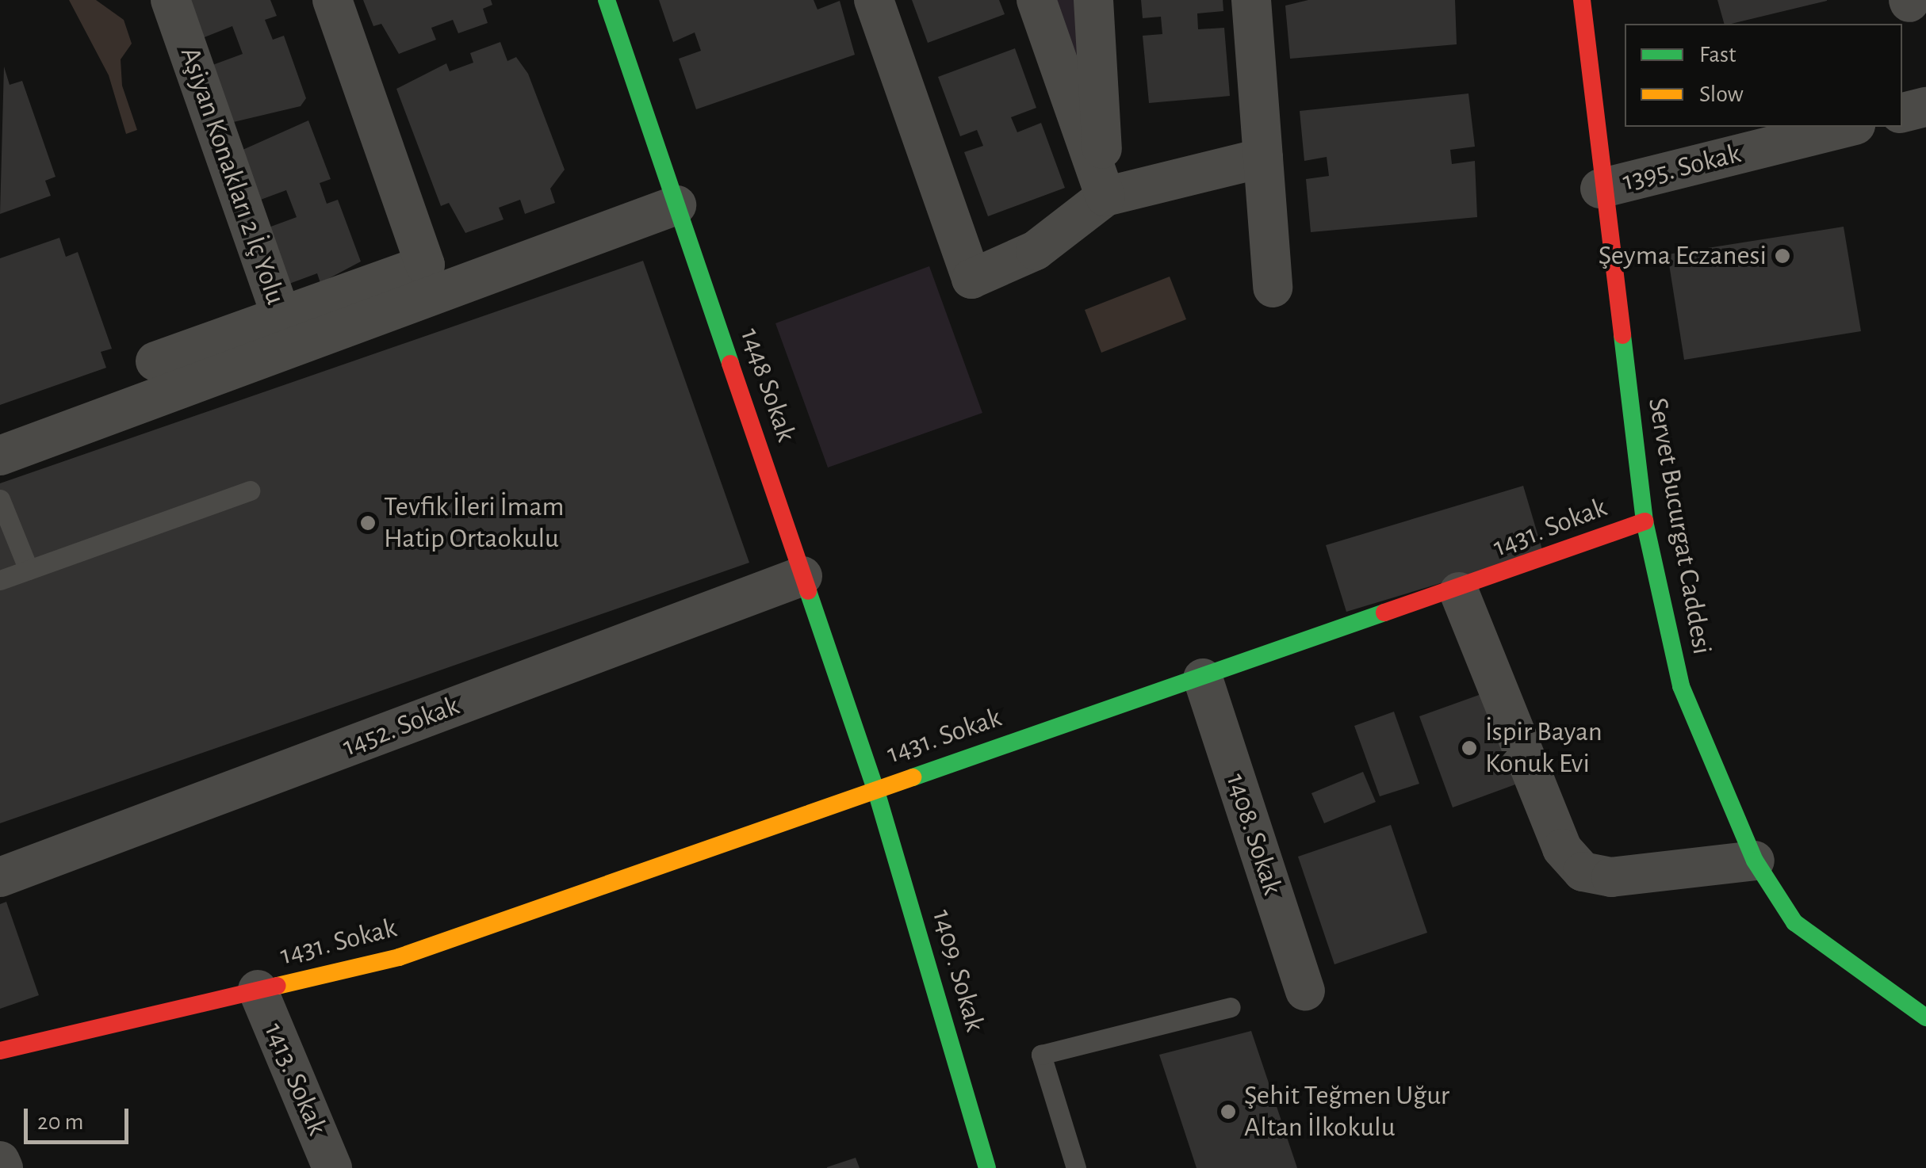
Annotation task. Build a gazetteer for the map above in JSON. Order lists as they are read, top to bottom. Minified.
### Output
{"streets":{"street":["1395. Sokak","Aşiyan Konakları 2 İç Yolu","1448 Sokak","Servet Bucurgat Caddesi","1431. Sokak","1452. Sokak","1408. Sokak","1409. Sokak","1413. Sokak"]},"crossings":[["1395. Sokak","Servet Bucurgat Caddesi"],["1448 Sokak","1431. Sokak"],["1448 Sokak","1452. Sokak"],["1448 Sokak","1409. Sokak"],["Servet Bucurgat Caddesi","1431. Sokak"],["1431. Sokak","1408. Sokak"],["1431. Sokak","1409. Sokak"],["1431. Sokak","1413. Sokak"]],"places":["Şeyma Eczanesi","Tevfik İleri İmam Hatip Ortaokulu","İspir Bayan Konuk Evi","Şehit Teğmen Uğur Altan İlkokulu"],"legend":["Fast","Slow"],"scale_bar":"20 m"}
